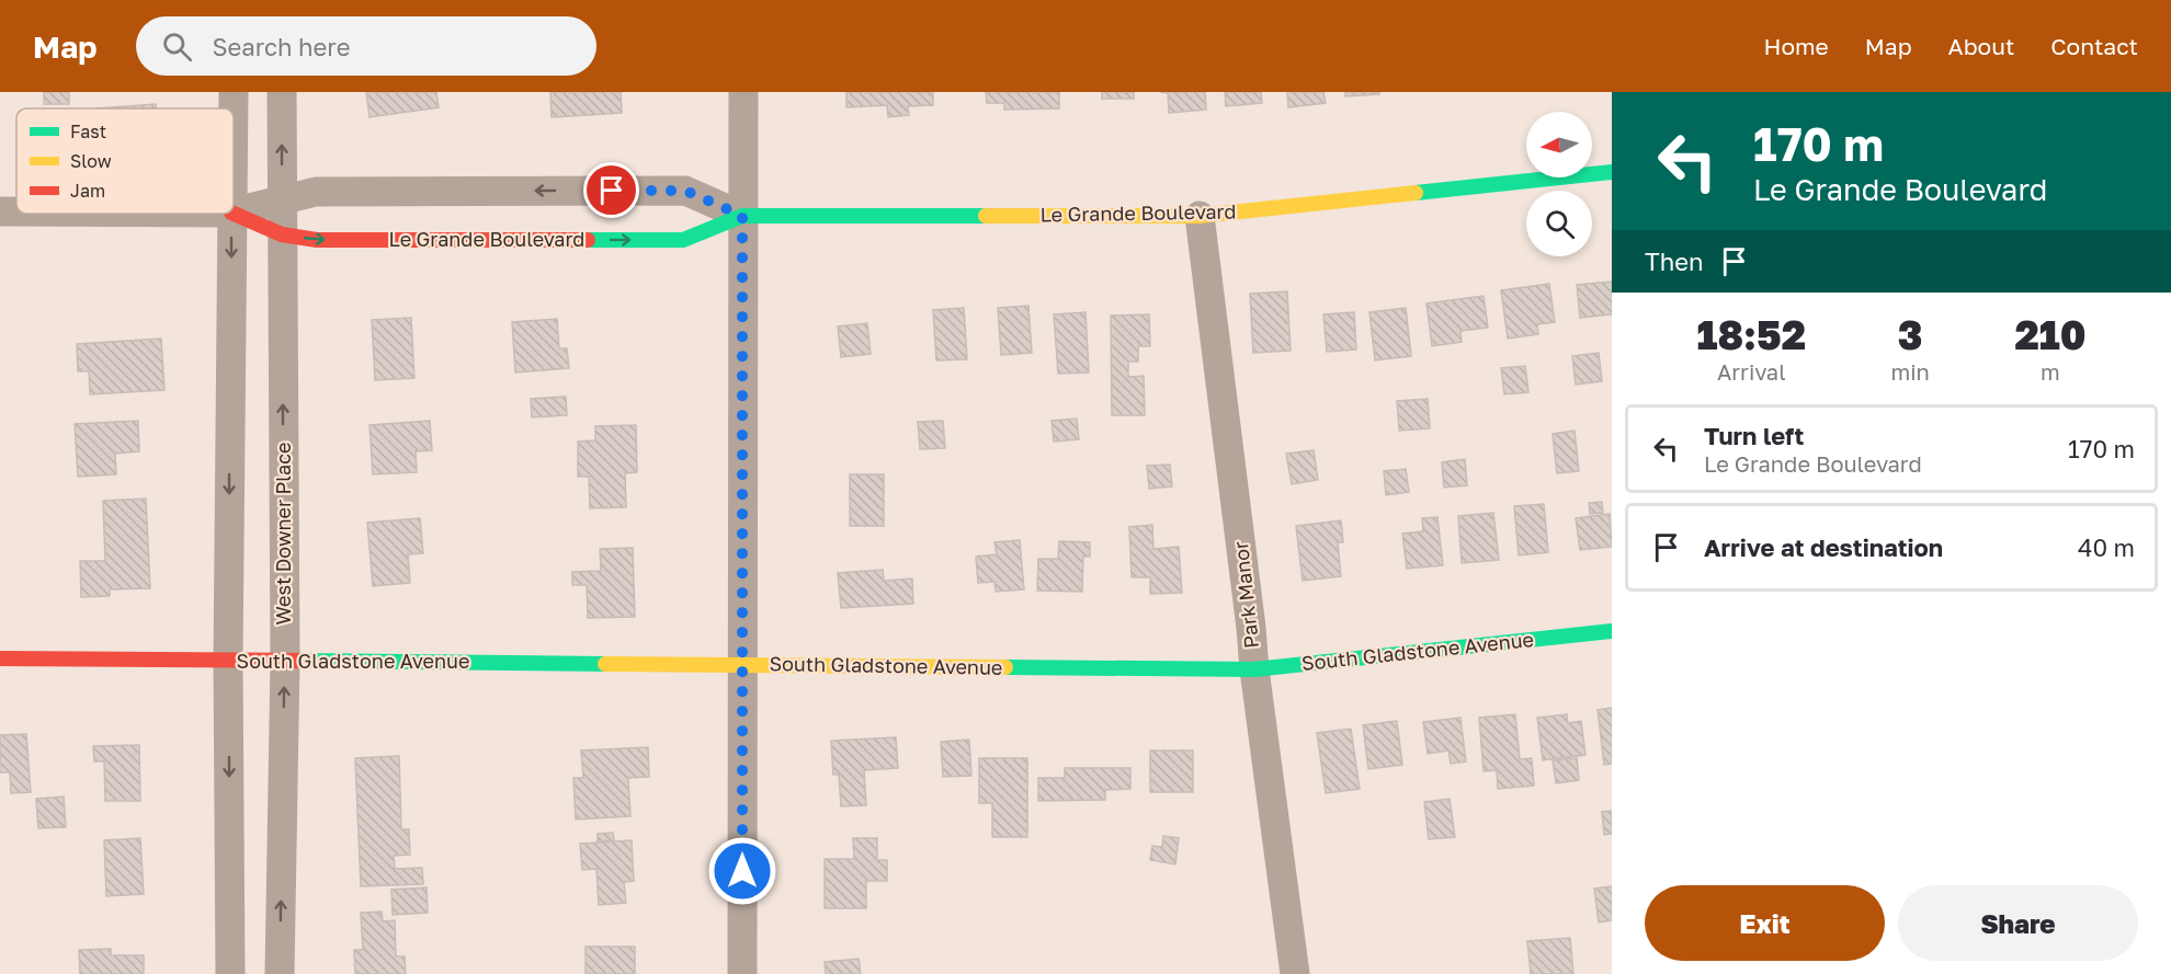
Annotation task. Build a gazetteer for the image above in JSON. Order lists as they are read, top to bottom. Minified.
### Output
{"streets":{"street":["Le Grande Boulevard","West Downer Place","Park Manor","South Gladstone Avenue"]},"crossings":[["Le Grande Boulevard","West Downer Place"],["Le Grande Boulevard","Park Manor"],["West Downer Place","South Gladstone Avenue"],["Park Manor","South Gladstone Avenue"]],"legend":["Fast","Slow","Jam"],"north":"left","page":{"header":"Map","search":"Search here","nav":["Home","Map","About","Contact"],"turn":["170 m","Le Grande Boulevard"],"then":"Then","eta":["18:52","Arrival","3","min","210","m"],"list":[{"name":"Turn left","note":"Le Grande Boulevard","value":"170 m"},{"name":"Arrive at destination","value":"40 m"}],"buttons":["Exit","Share"]}}
